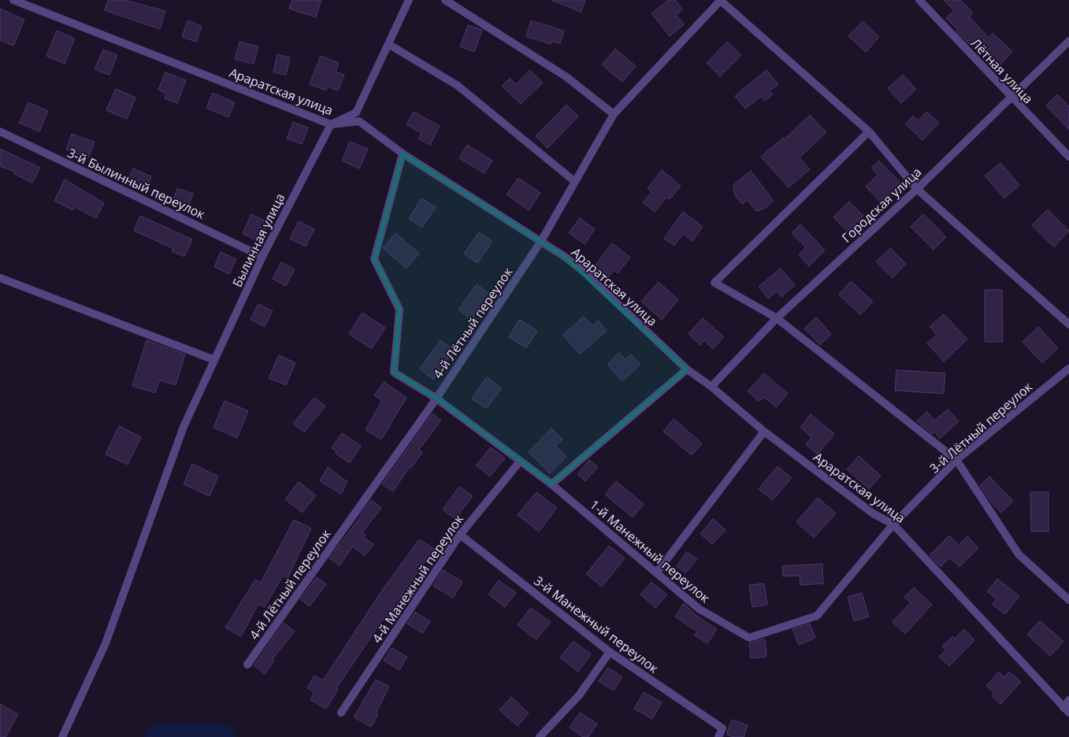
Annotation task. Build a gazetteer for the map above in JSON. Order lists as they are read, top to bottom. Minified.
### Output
{"streets":{"street":["Лётная улица","Араратская улица","3-й Былинный переулок","Городская улица","Былинная улица","4-й Лётный переулок","3-й Лётный переулок","1-й Манежный переулок","4-й Манежный переулок","3-й Манежный переулок"]},"crossings":[["Лётная улица","Городская улица"],["Араратская улица","Городская улица"],["Араратская улица","Былинная улица"],["Араратская улица","4-й Лётный переулок"],["Араратская улица","3-й Лётный переулок"],["Араратская улица","1-й Манежный переулок"],["3-й Былинный переулок","Былинная улица"],["4-й Лётный переулок","1-й Манежный переулок"],["3-й Лётный переулок","1-й Манежный переулок"],["1-й Манежный переулок","4-й Манежный переулок"],["4-й Манежный переулок","3-й Манежный переулок"]]}
